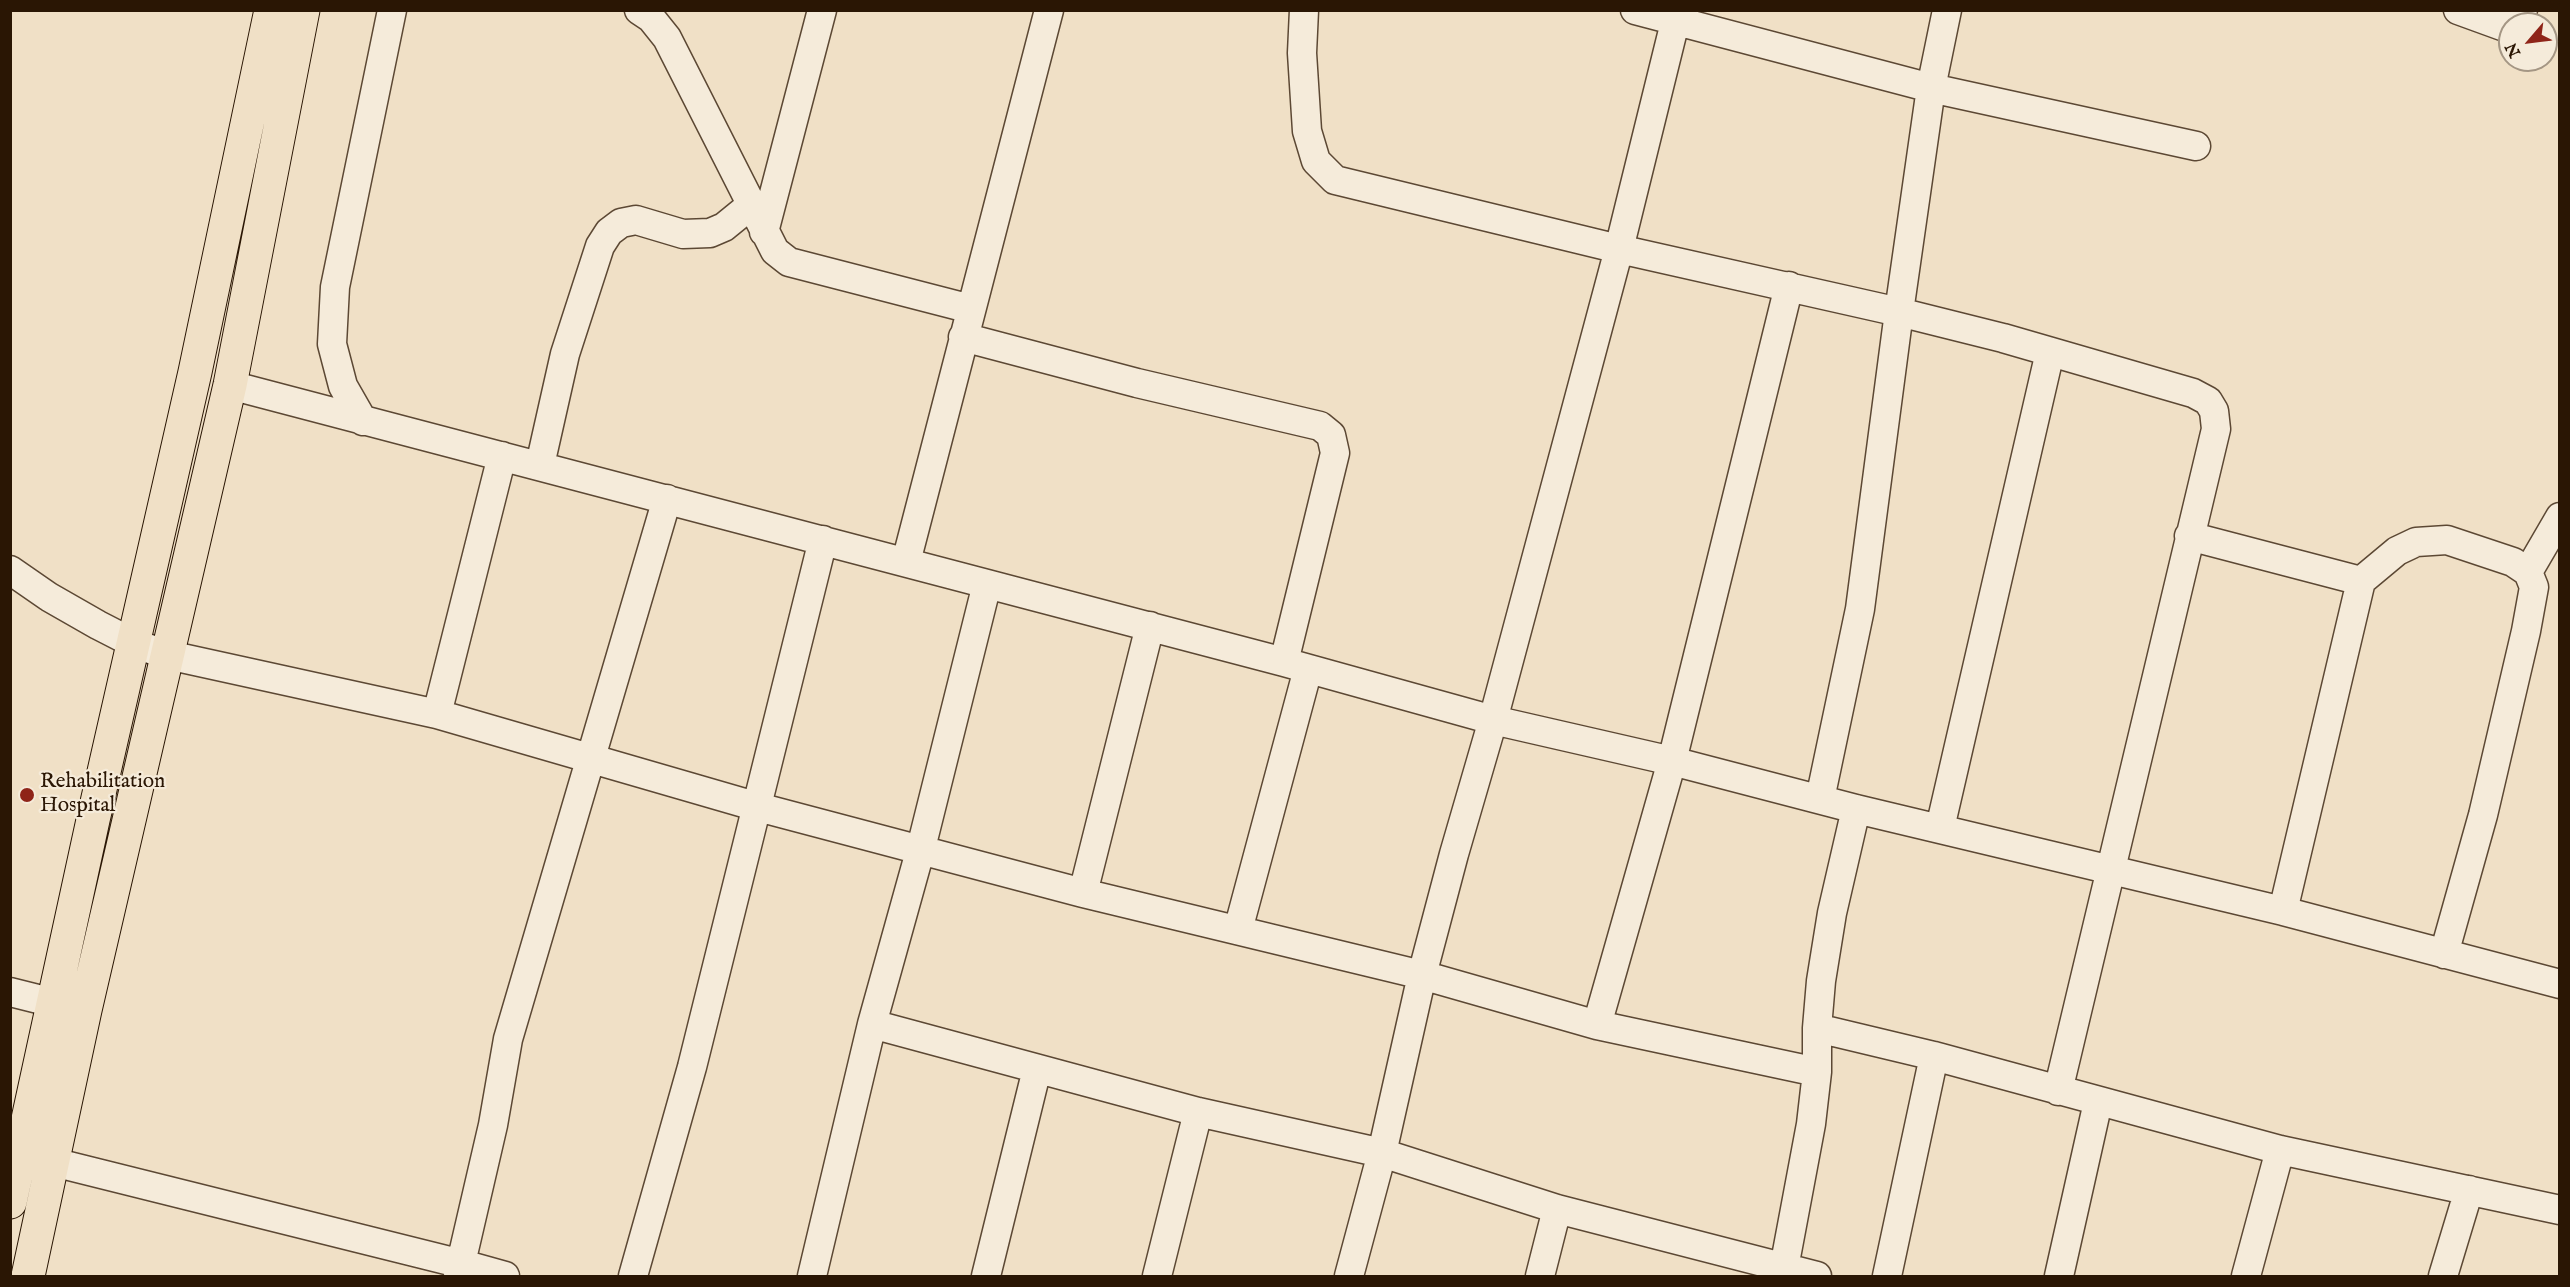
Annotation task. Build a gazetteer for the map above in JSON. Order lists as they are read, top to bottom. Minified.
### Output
{"places":["Rehabilitation Hospital"],"north":"bottom left"}
